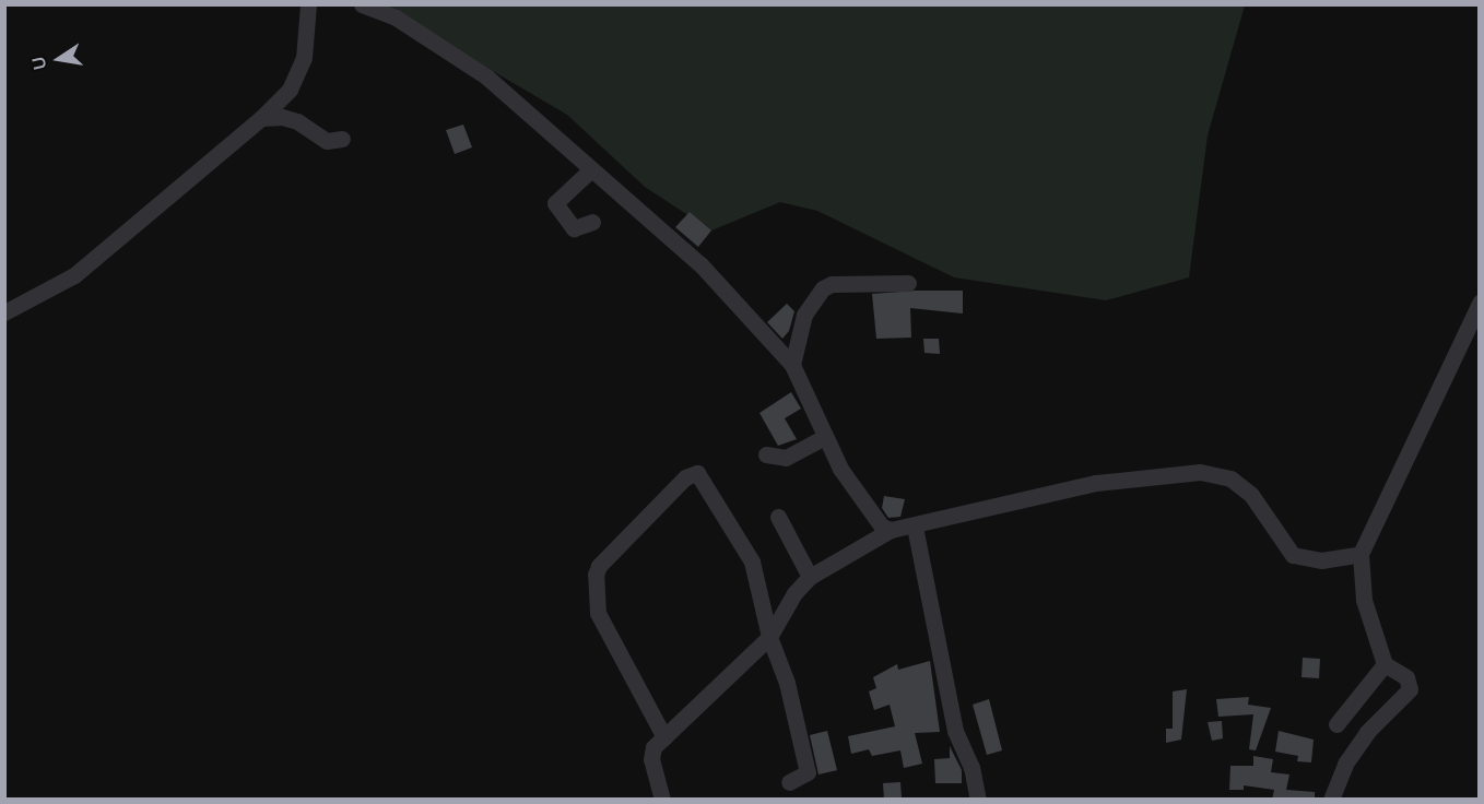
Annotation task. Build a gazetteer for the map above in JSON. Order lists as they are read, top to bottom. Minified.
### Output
{"north":"left"}
